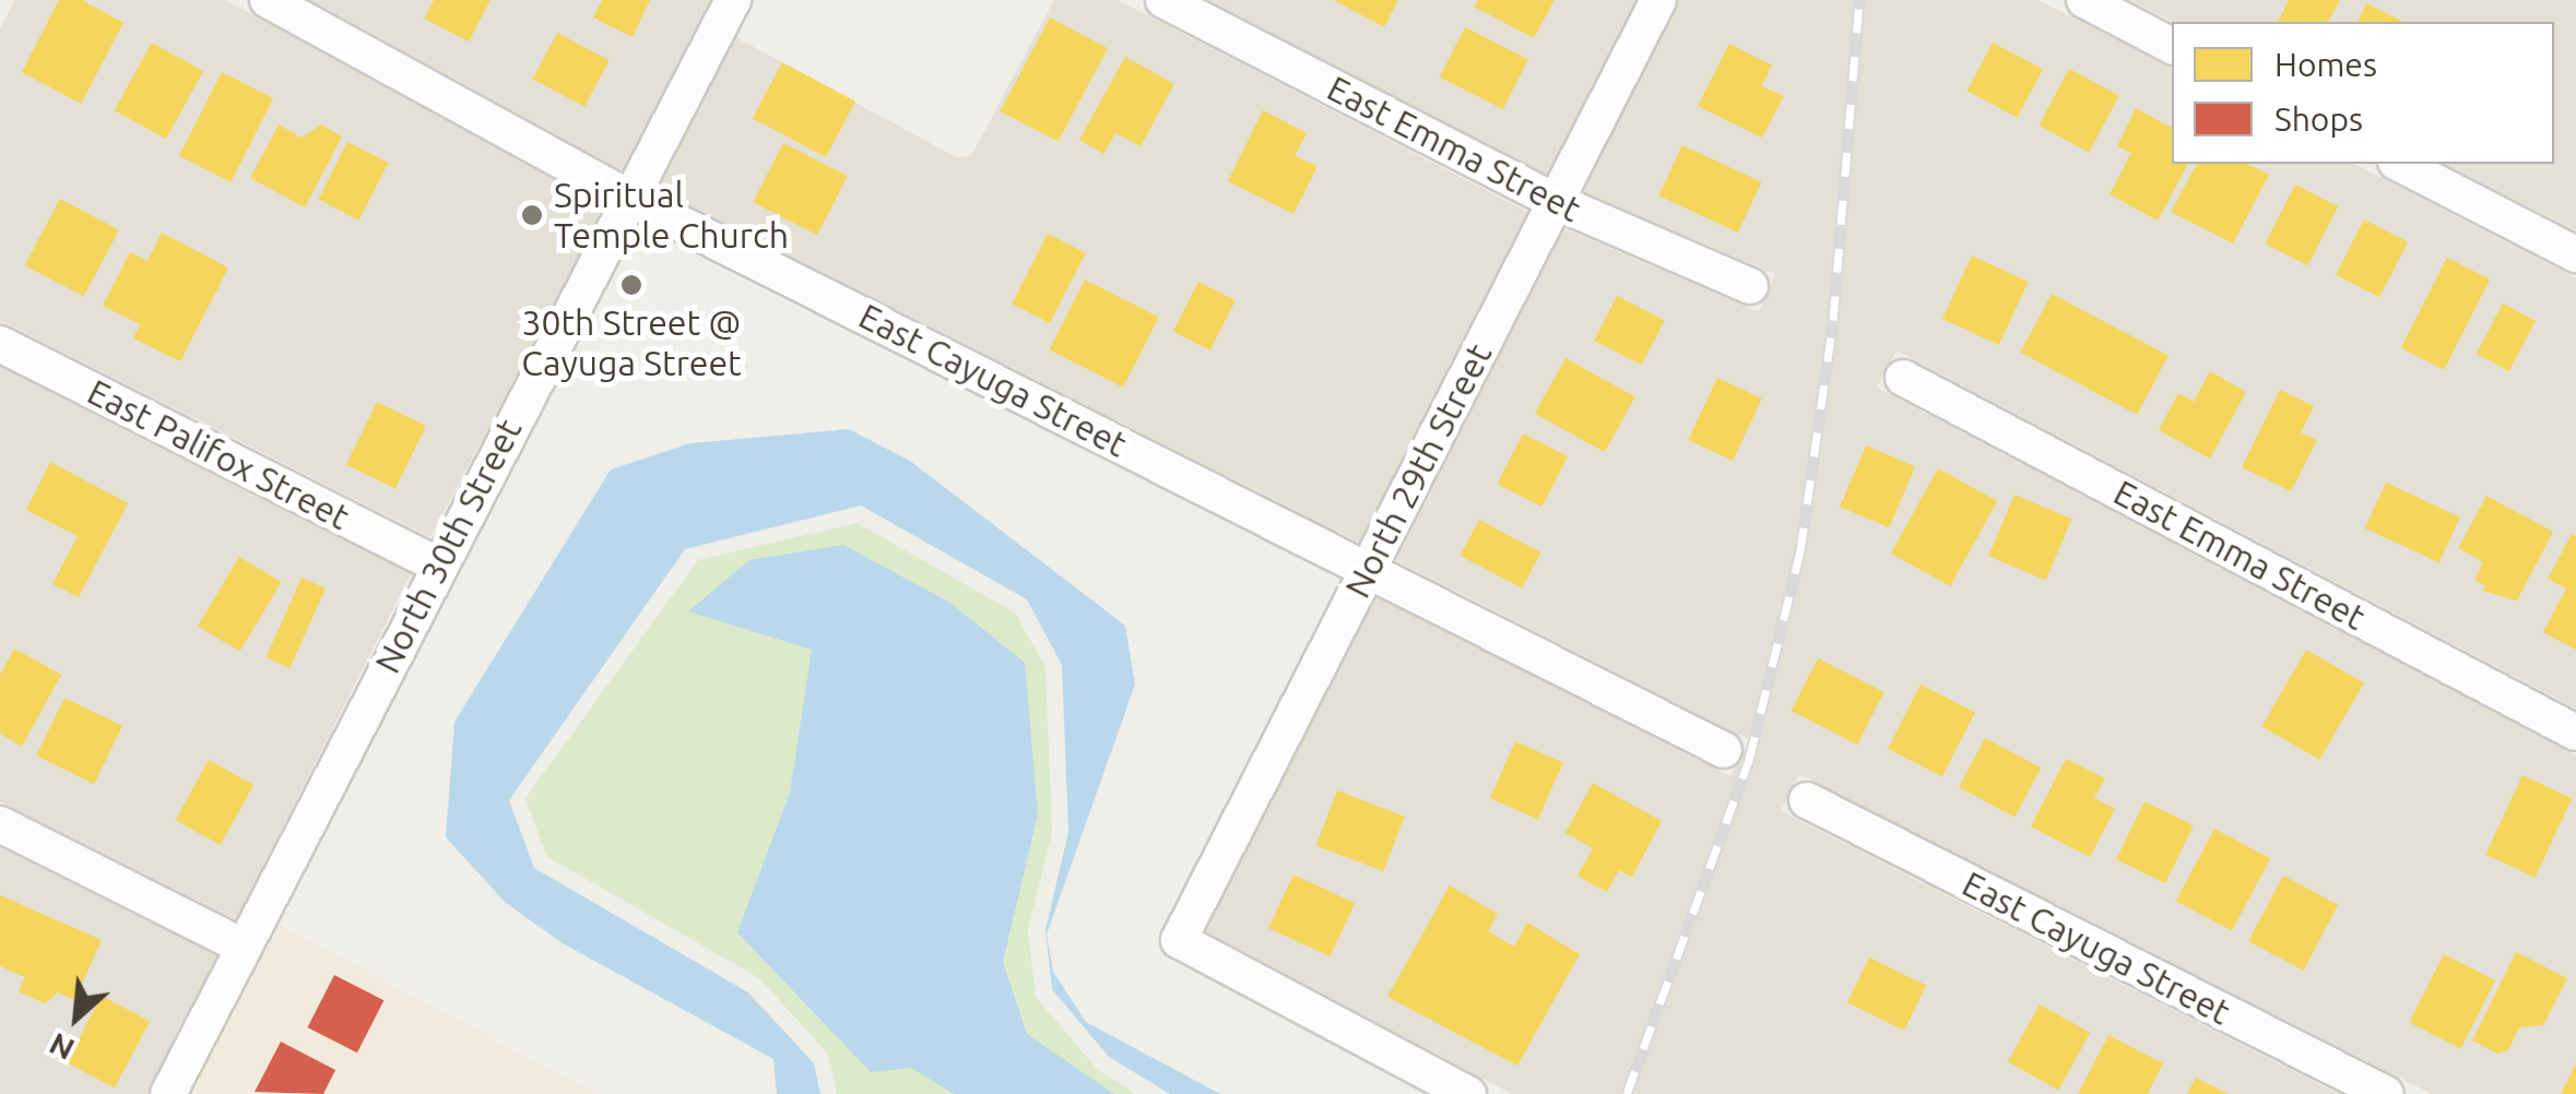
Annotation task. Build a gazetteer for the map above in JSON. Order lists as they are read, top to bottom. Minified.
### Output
{"streets":{"street":["East Emma Street","East Cayuga Street","East Palifox Street","North 29th Street","North 30th Street"]},"crossings":[["East Emma Street","North 29th Street"],["East Cayuga Street","North 29th Street"],["East Cayuga Street","North 30th Street"],["East Palifox Street","North 30th Street"]],"places":["Spiritual Temple Church","30th Street @ Cayuga Street"],"legend":["Homes","Shops"],"north":"bottom left"}
